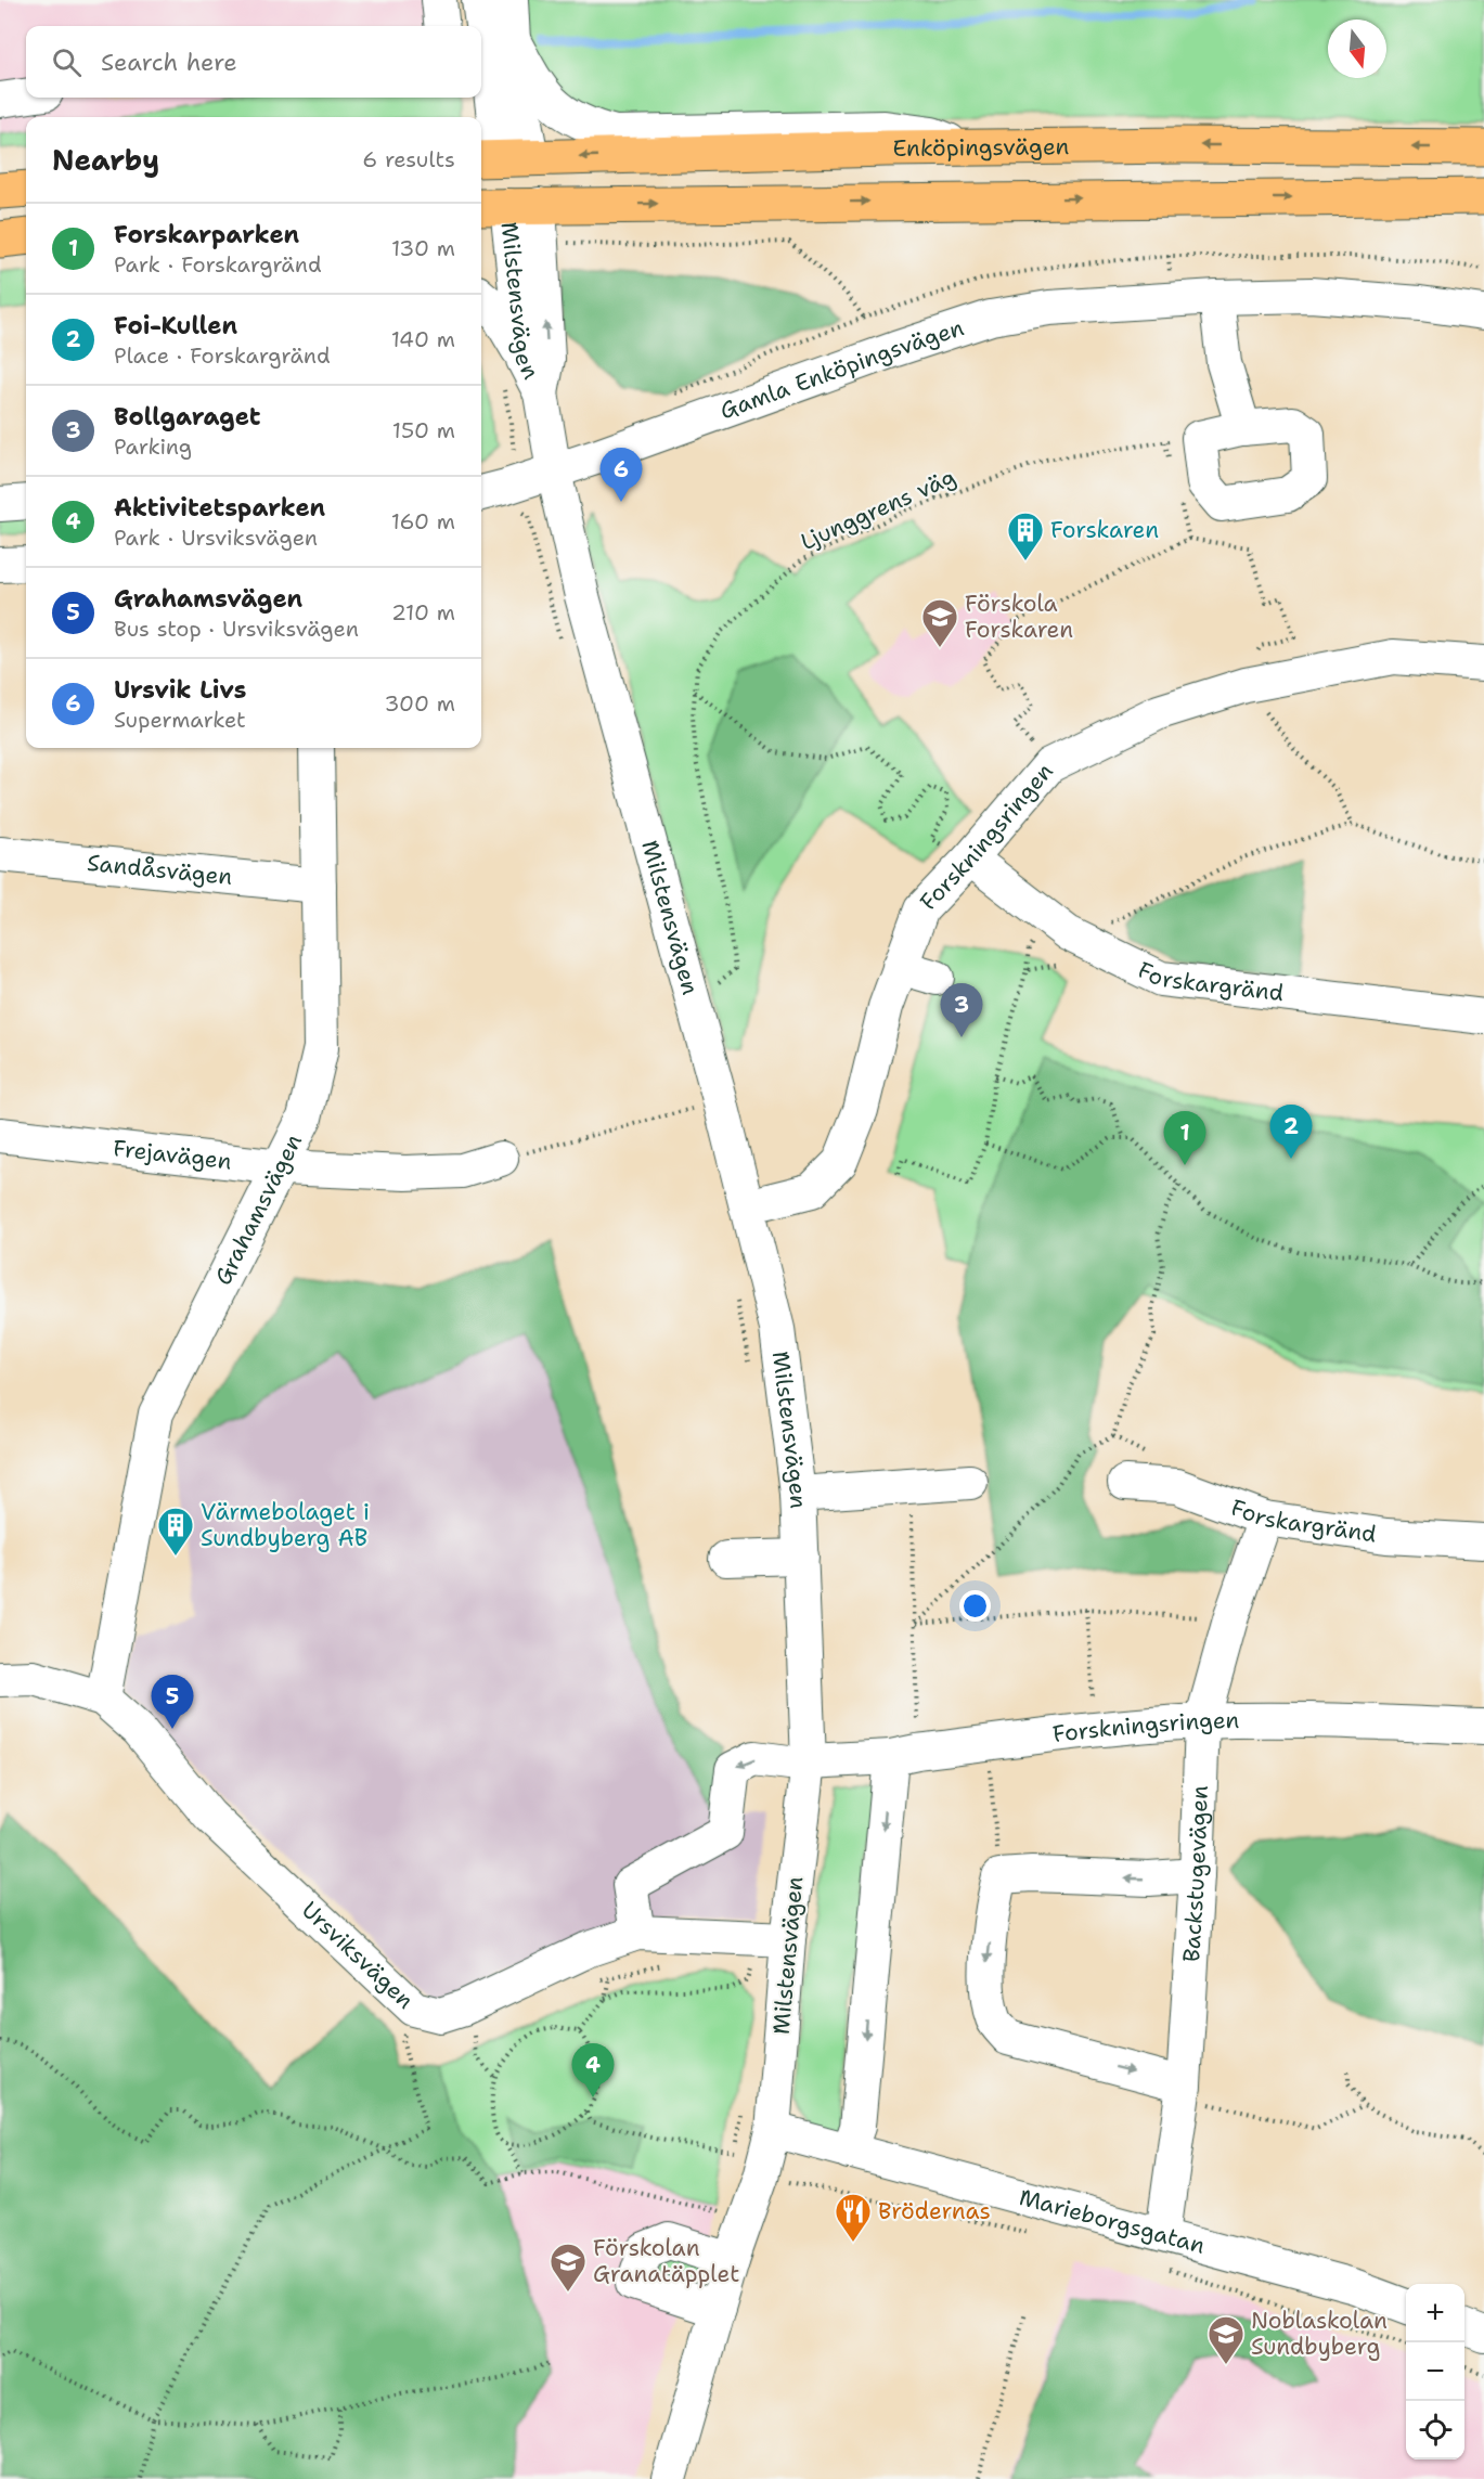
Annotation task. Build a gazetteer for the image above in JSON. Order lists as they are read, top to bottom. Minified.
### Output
{"streets":{"main road":["Enköpingsvägen"],"street":["Milstensvägen","Gamla Enköpingsvägen","Forskningsringen","Sandåsvägen","Forskargränd","Frejavägen","Grahamsvägen","Backstugevägen","Ursviksvägen","Marieborgsgatan"],"path":["Ljunggrens väg"]},"crossings":[["Milstensvägen","Gamla Enköpingsvägen"],["Milstensvägen","Ljunggrens väg"],["Milstensvägen","Forskningsringen"],["Milstensvägen","Ursviksvägen"],["Milstensvägen","Marieborgsgatan"],["Forskningsringen","Forskargränd"],["Forskningsringen","Backstugevägen"],["Forskningsringen","Ursviksvägen"],["Sandåsvägen","Grahamsvägen"],["Forskargränd","Backstugevägen"],["Frejavägen","Grahamsvägen"],["Grahamsvägen","Ursviksvägen"],["Backstugevägen","Marieborgsgatan"]],"places":{"building":["Forskaren","Värmebolaget i Sundbyberg AB"],"school or university":["Förskola Forskaren","Förskolan Granatäpplet","Noblaskolan Sundbyberg"],"restaurant":["Brödernas"]},"north":"bottom","page":{"search":"Search here","heading":["Nearby","6 results"],"list":[{"mark":"1","name":"Forskarparken","note":"Park · Forskargränd","value":"130 m"},{"mark":"2","name":"Foi-Kullen","note":"Place · Forskargränd","value":"140 m"},{"mark":"3","name":"Bollgaraget","note":"Parking","value":"150 m"},{"mark":"4","name":"Aktivitetsparken","note":"Park · Ursviksvägen","value":"160 m"},{"mark":"5","name":"Grahamsvägen","note":"Bus stop · Ursviksvägen","value":"210 m"},{"mark":"6","name":"Ursvik Livs","note":"Supermarket","value":"300 m"}],"pins":["6","3","2","1","5","4"],"map_buttons":["+","−"]}}
